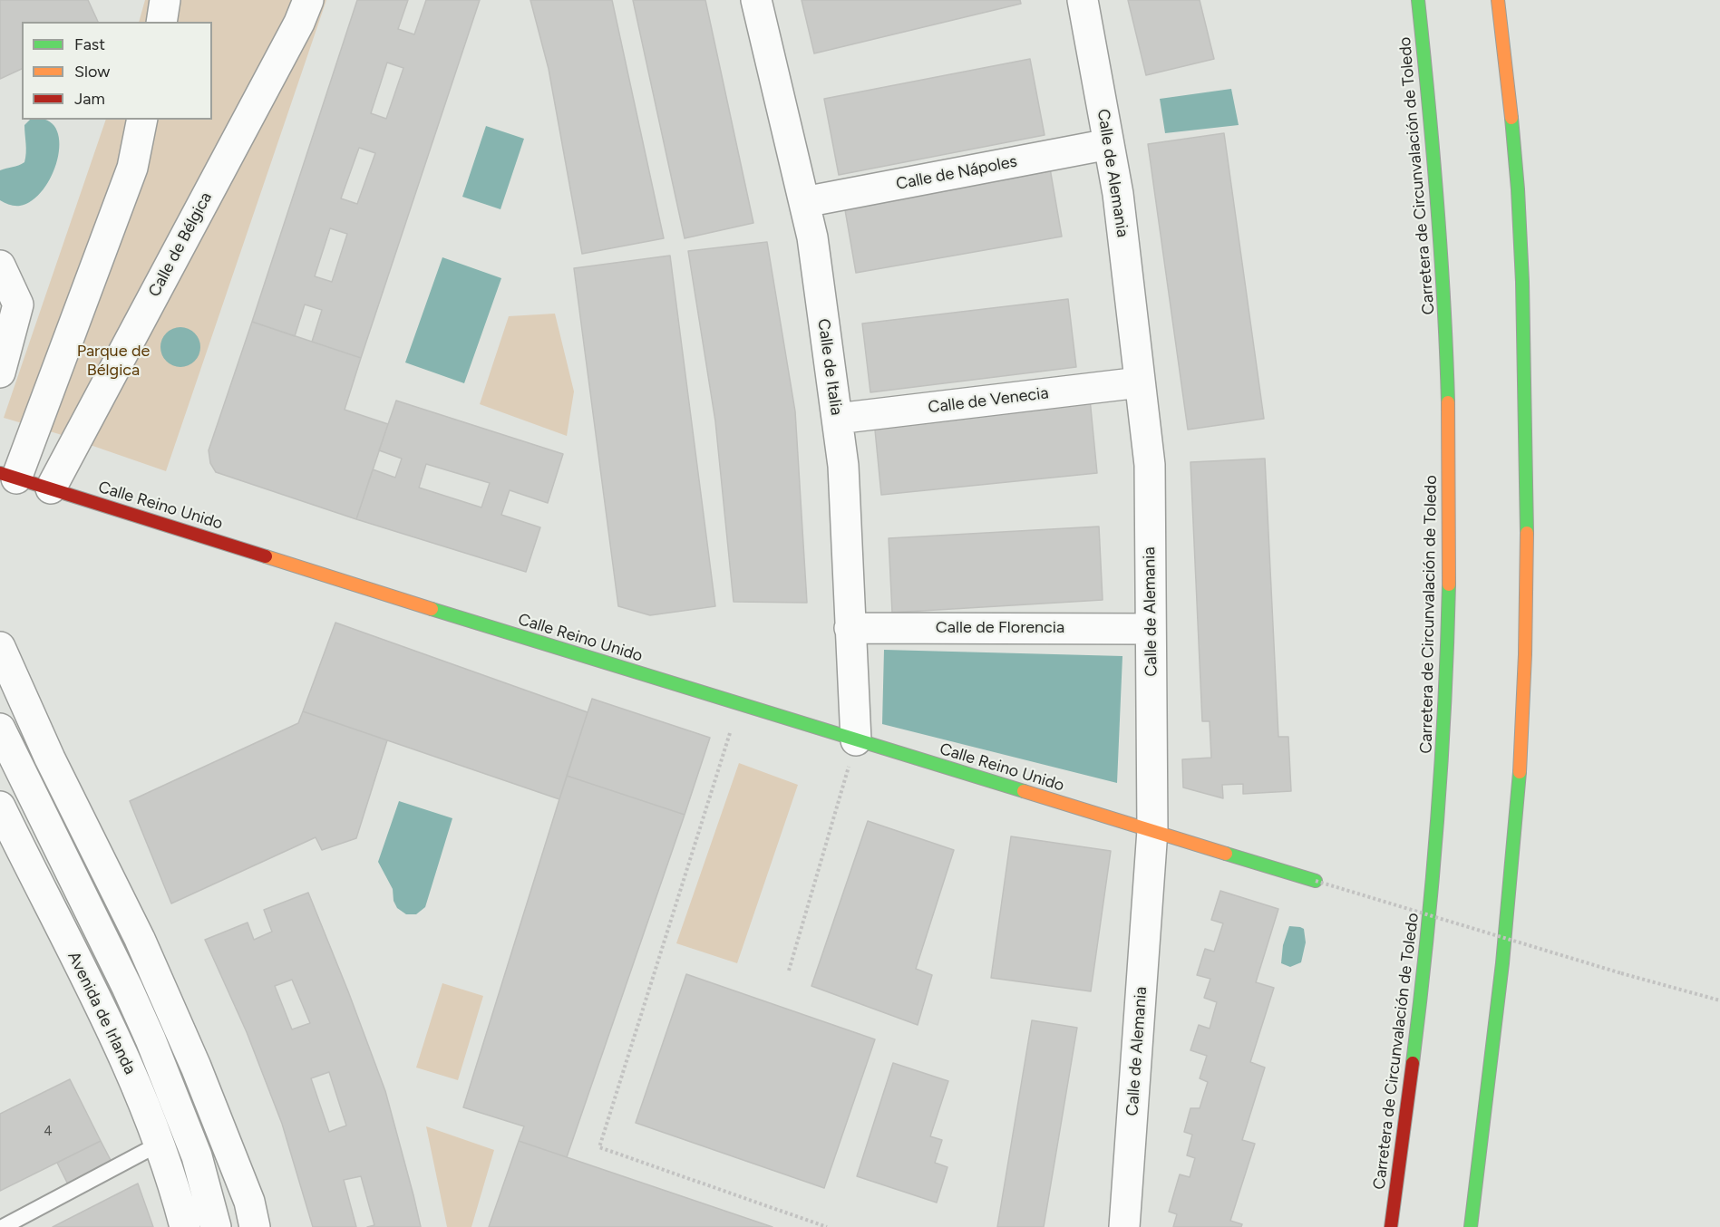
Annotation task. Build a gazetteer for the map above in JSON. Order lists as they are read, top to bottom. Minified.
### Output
{"streets":{"main road":["Carretera de Circunvalación de Toledo","Calle Reino Unido"],"street":["Calle de Nápoles","Calle de Alemania","Calle de Bélgica","Calle de Italia","Calle de Venecia","Calle de Florencia","Avenida de Irlanda"]},"crossings":[["Calle de Nápoles","Calle de Alemania"],["Calle de Nápoles","Calle de Italia"],["Calle de Alemania","Calle de Venecia"],["Calle de Alemania","Calle Reino Unido"],["Calle de Alemania","Calle de Florencia"],["Calle de Bélgica","Calle Reino Unido"],["Calle de Italia","Calle de Venecia"],["Calle de Italia","Calle Reino Unido"],["Calle de Italia","Calle de Florencia"]],"parks":["Parque de Bélgica"],"house_numbers":["4"],"legend":["Fast","Slow","Jam"]}
